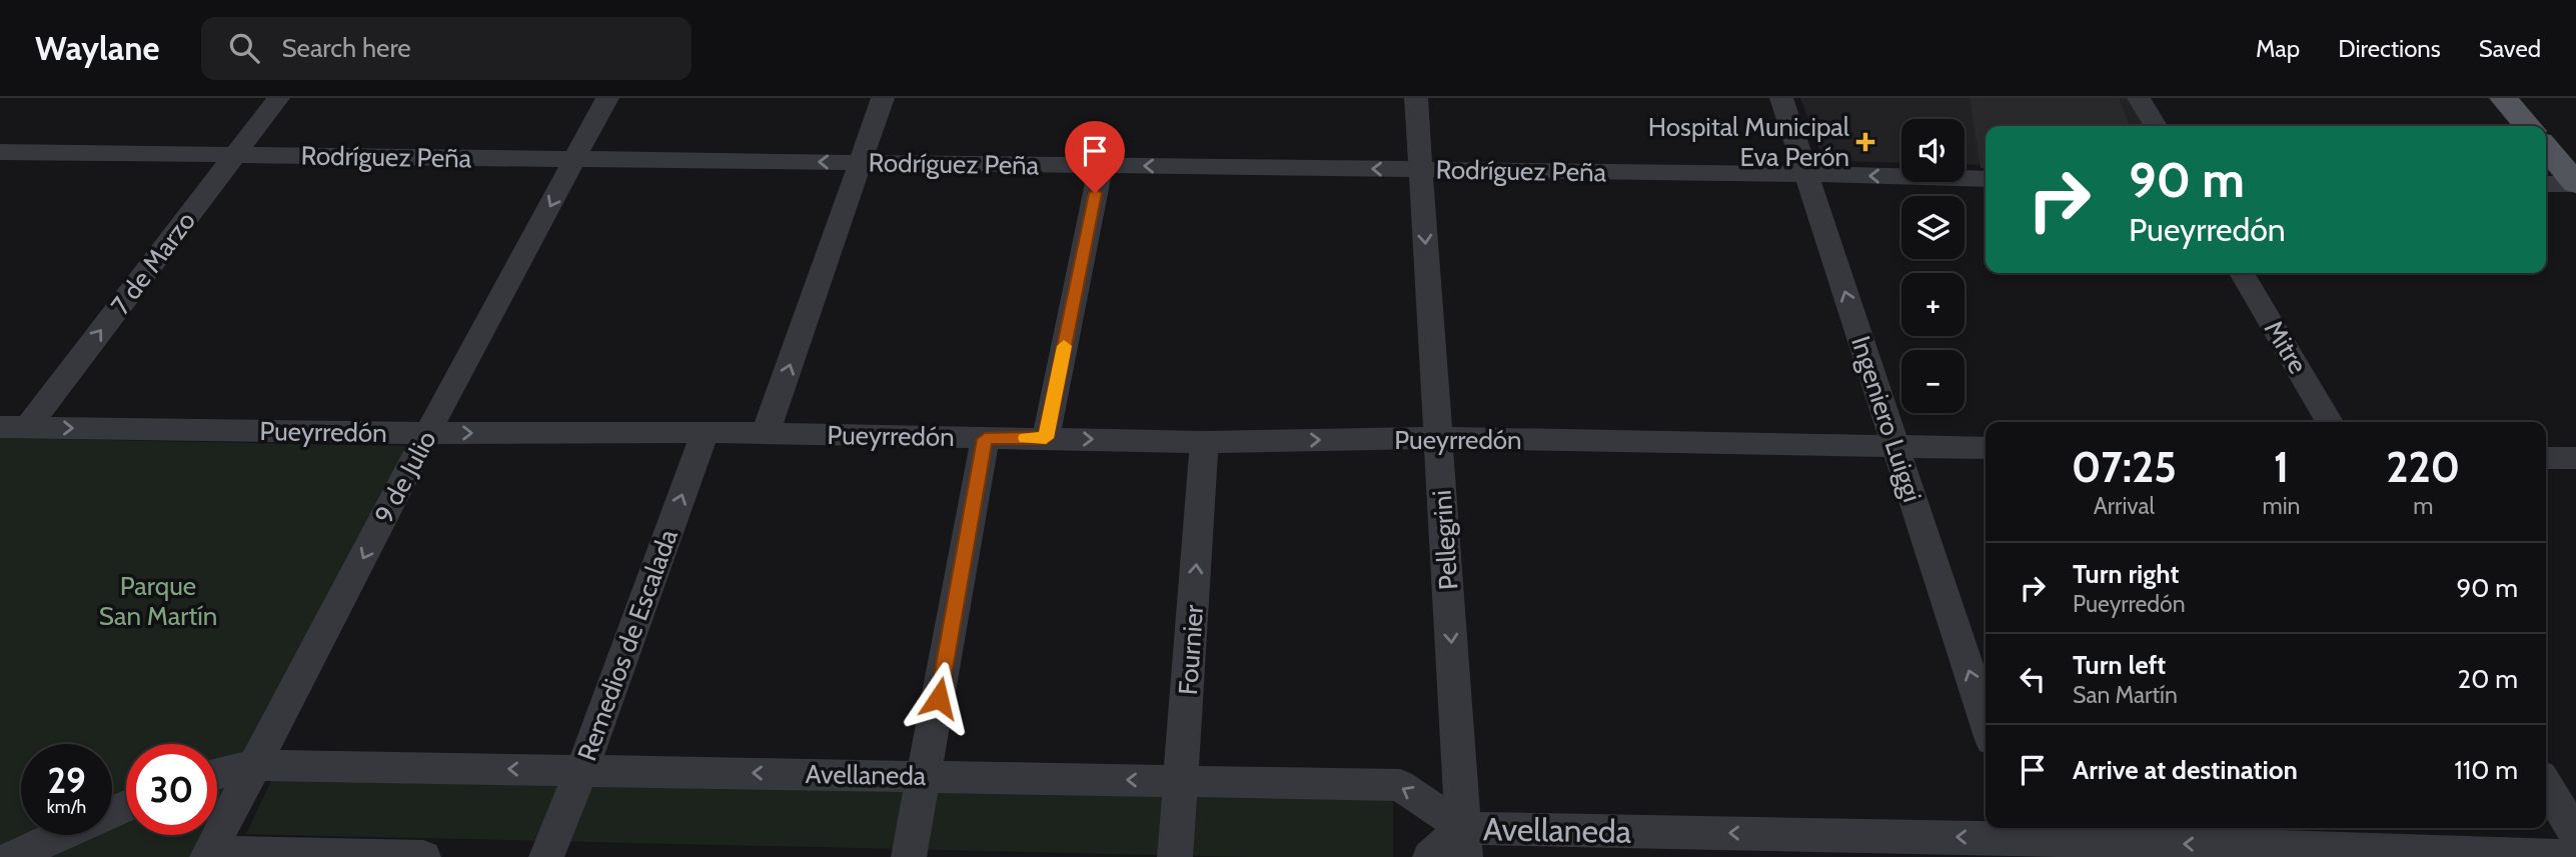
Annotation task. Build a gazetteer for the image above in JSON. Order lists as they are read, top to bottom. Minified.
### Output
{"streets":{"street":["Rodríguez Peña","7 de Marzo","Mitre","Ingeniero Luiggi","Pueyrredón","9 de Julio","Pellegrini","Remedios de Escalada","Fournier","Avellaneda"]},"crossings":[["Rodríguez Peña","7 de Marzo"],["Rodríguez Peña","Ingeniero Luiggi"],["Rodríguez Peña","9 de Julio"],["Rodríguez Peña","Pellegrini"],["7 de Marzo","Pueyrredón"],["Ingeniero Luiggi","Pueyrredón"],["Pueyrredón","9 de Julio"],["Pueyrredón","Pellegrini"],["Pueyrredón","Remedios de Escalada"],["Pueyrredón","Fournier"],["9 de Julio","Avellaneda"],["Pellegrini","Avellaneda"],["Remedios de Escalada","Avellaneda"],["Fournier","Avellaneda"]],"one_way":["Rodríguez Peña","7 de Marzo","Ingeniero Luiggi","Pueyrredón","9 de Julio","Pellegrini","Remedios de Escalada","Avellaneda"],"parks":["Parque San Martín"],"places":{"health":["Hospital Municipal Eva Perón"]},"page":{"header":"Waylane","search":"Search here","nav":["Map","Directions","Saved"],"map_buttons":["+","−"],"turn":["90 m","Pueyrredón"],"eta":["07:25","Arrival","1","min","220","m"],"list":[{"name":"Turn right","note":"Pueyrredón","value":"90 m"},{"name":"Turn left","note":"San Martín","value":"20 m"},{"name":"Arrive at destination","value":"110 m"}],"speed":"29 km/h","limit":"30"}}
